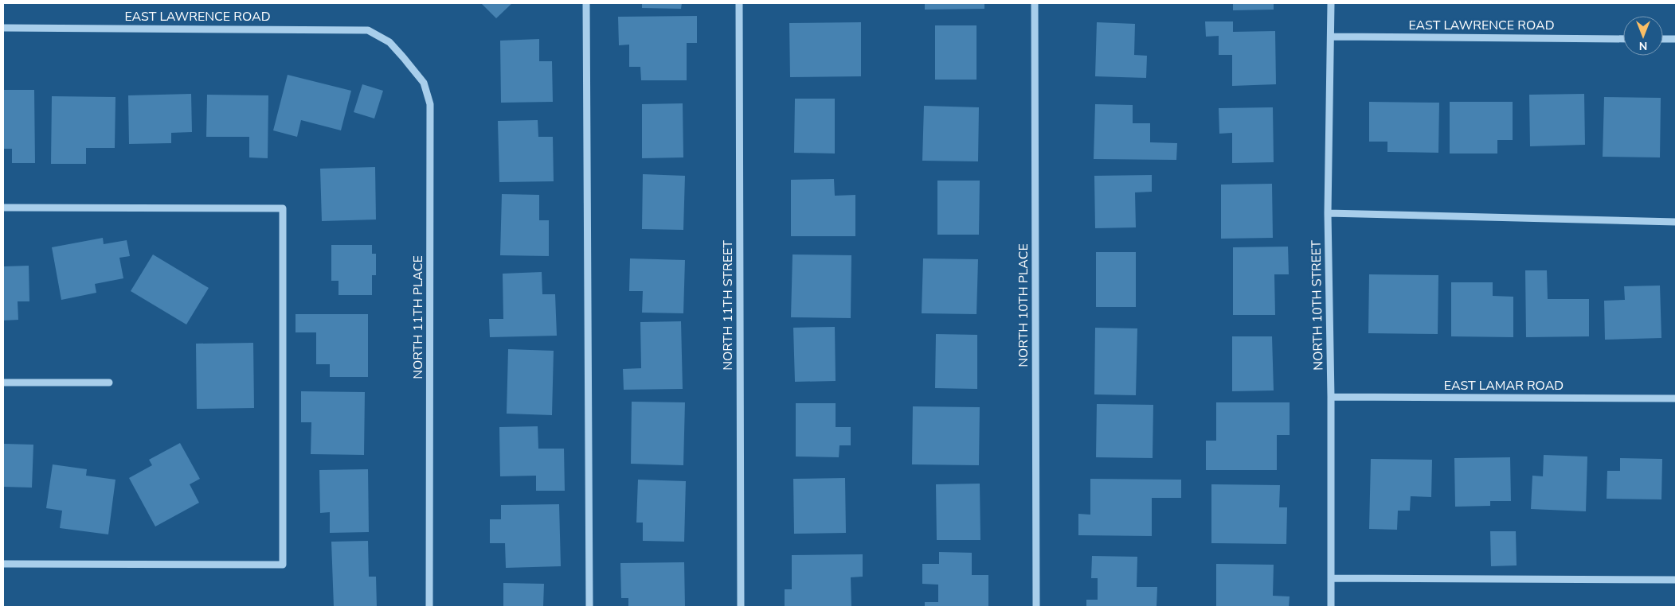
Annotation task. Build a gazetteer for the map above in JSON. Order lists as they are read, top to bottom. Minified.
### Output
{"streets":{"street":["EAST LAWRENCE ROAD","NORTH 11TH STREET","NORTH 10TH PLACE","NORTH 10TH STREET","NORTH 11TH PLACE","EAST LAMAR ROAD"]},"crossings":[["EAST LAWRENCE ROAD","NORTH 10TH STREET"],["EAST LAWRENCE ROAD","NORTH 11TH PLACE"],["NORTH 10TH STREET","EAST LAMAR ROAD"]],"north":"bottom"}
